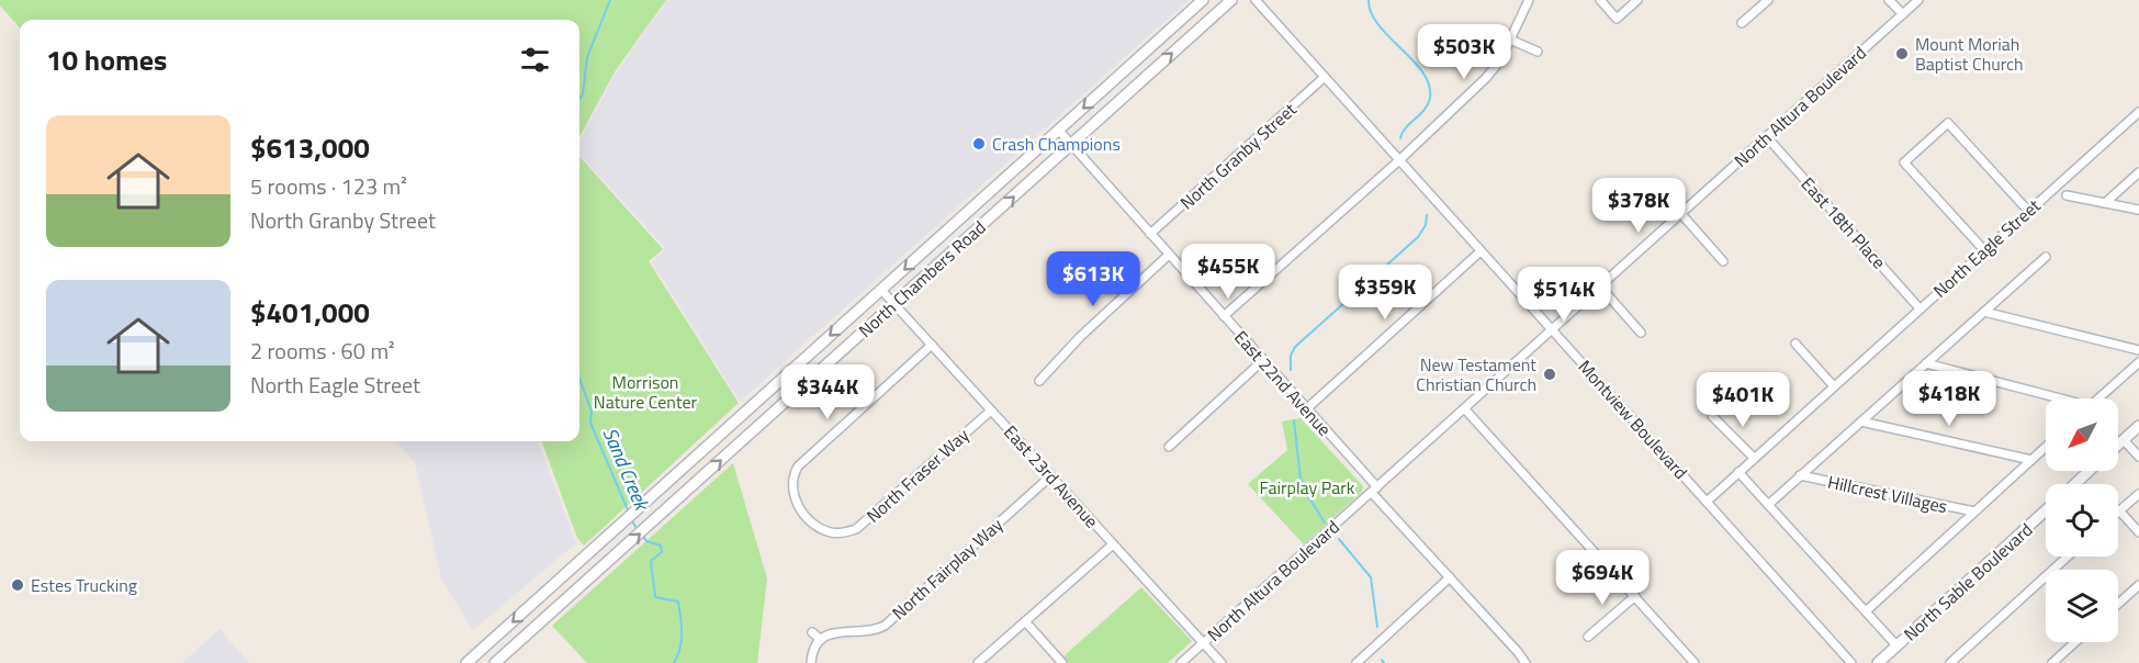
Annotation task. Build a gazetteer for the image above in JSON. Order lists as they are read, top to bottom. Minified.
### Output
{"streets":{"main road":["North Chambers Road","North Sable Boulevard"],"street":["North Altura Boulevard","North Granby Street","East 18th Place","North Eagle Street","East 22nd Avenue","Montview Boulevard","North Fraser Way","East 23rd Avenue","Hillcrest Villages","North Fairplay Way"]},"crossings":[["North Altura Boulevard","East 18th Place"],["North Altura Boulevard","East 22nd Avenue"],["North Altura Boulevard","Montview Boulevard"],["North Altura Boulevard","East 23rd Avenue"],["North Granby Street","East 22nd Avenue"],["North Granby Street","Montview Boulevard"],["East 18th Place","North Eagle Street"],["North Eagle Street","Montview Boulevard"],["North Chambers Road","East 22nd Avenue"],["North Chambers Road","East 23rd Avenue"],["North Fraser Way","East 23rd Avenue"],["East 23rd Avenue","North Fairplay Way"]],"water":["Sand Creek"],"parks":["Morrison Nature Center","Fairplay Park"],"places":["Mount Moriah Baptist Church","Crash Champions","New Testament Christian Church","Estes Trucking"],"north":"bottom left","page":{"heading":"10 homes","price":["$503K","$378K","$455K","$613K","$359K","$514K","$344K","$418K","$401K","$694K"],"list":[{"name":"$613,000","note":"5 rooms · 123 m² · North Granby Street"},{"name":"$401,000","note":"2 rooms · 60 m² · North Eagle Street"}]}}
